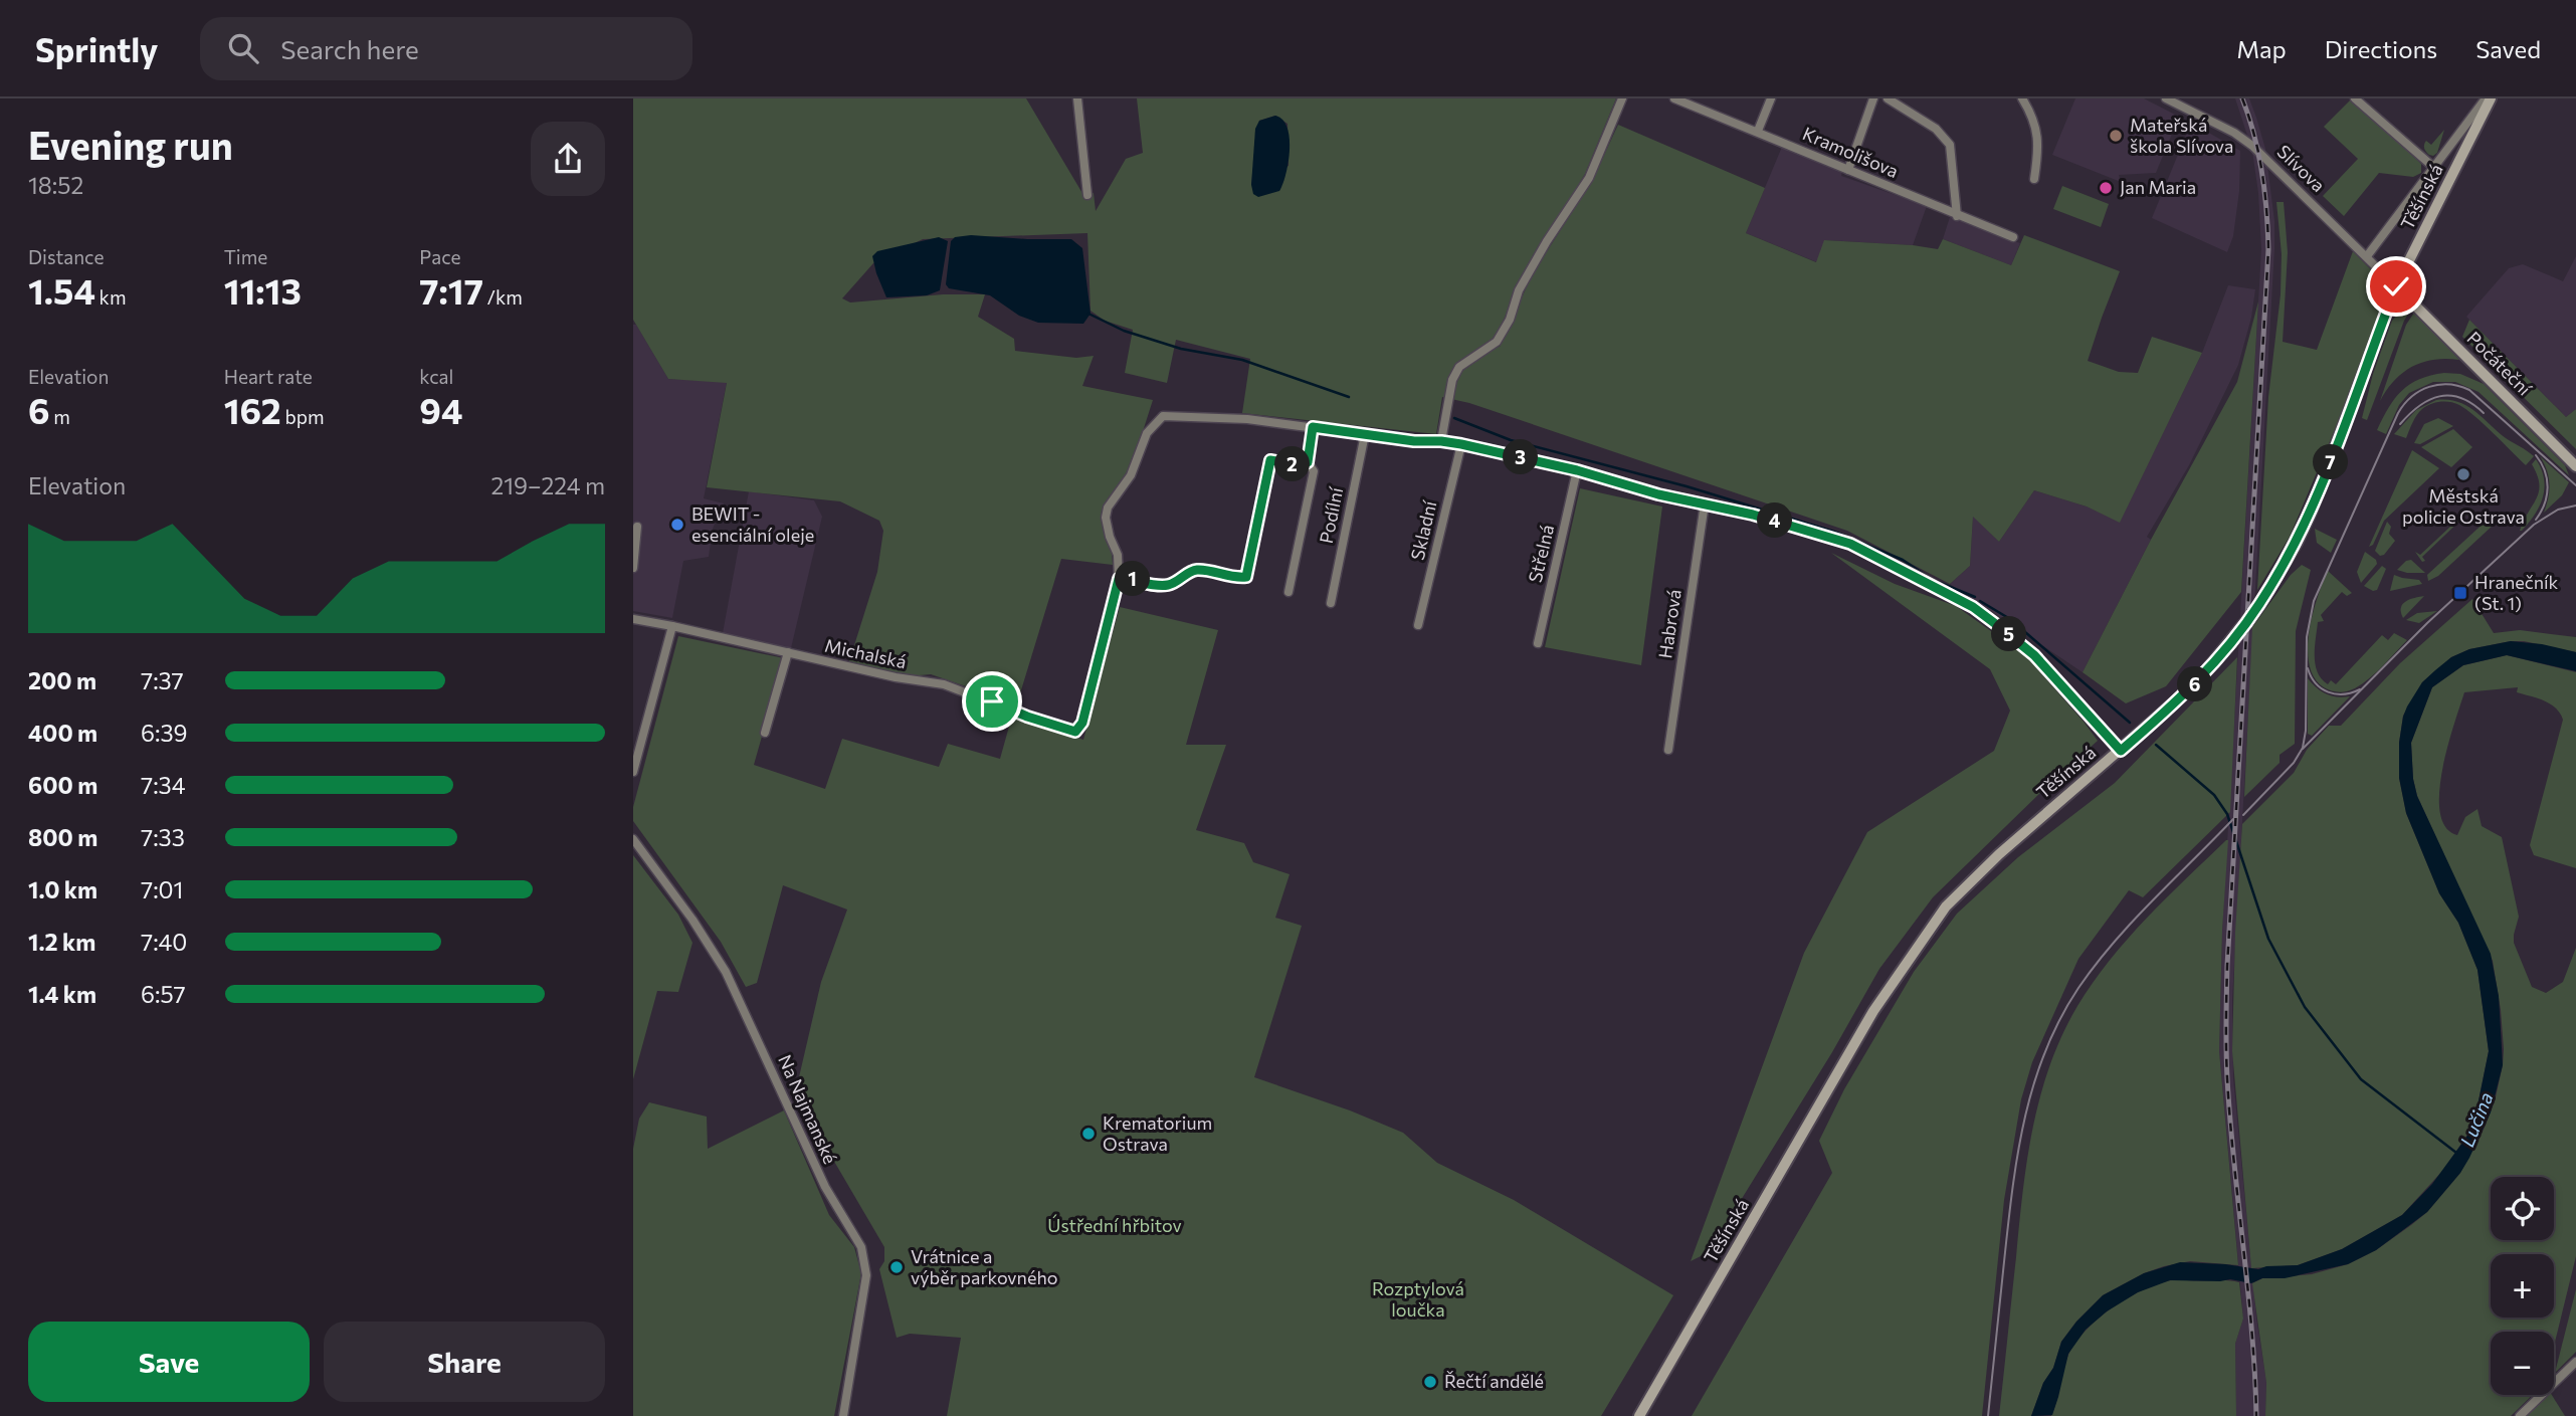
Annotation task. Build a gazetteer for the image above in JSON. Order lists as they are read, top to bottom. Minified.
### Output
{"streets":{"main road":["Těšínská","Počáteční"],"street":["Kramolišova","Slívova","Podílní","Skladní","Střelná","Habrová","Michalská","Na Najmanské"]},"crossings":[["Slívova","Těšínská"],["Slívova","Počáteční"],["Těšínská","Počáteční"]],"water":["Lučina"],"parks":["Ústřední hřbitov","Rozptylová loučka"],"places":{"other":["Mateřská škola Slívova","Jan Maria","Městská policie Ostrava","BEWIT - esenciální oleje","Krematorium Ostrava","Vrátnice a výběr parkovného","Řečtí andělé"],"transit":["Hranečník (St. 1)"]},"page":{"header":"Sprintly","search":"Search here","nav":["Map","Directions","Saved"],"heading":["Evening run","18:52"],"stats":[["Distance","1.54 km"],["Time","11:13"],["Pace","7:17 /km"],["Elevation","6 m"],["Heart rate","162 bpm"],["kcal","94"]],"pins":["3","7","2","4","1","5","6"],"chart":["Elevation","219–224 m"],"list":[{"name":"200 m","note":"7:37"},{"name":"400 m","note":"6:39"},{"name":"600 m","note":"7:34"},{"name":"800 m","note":"7:33"},{"name":"1.0 km","note":"7:01"},{"name":"1.2 km","note":"7:40"},{"name":"1.4 km","note":"6:57"}],"map_buttons":["+","−"],"buttons":["Save","Share"]}}
